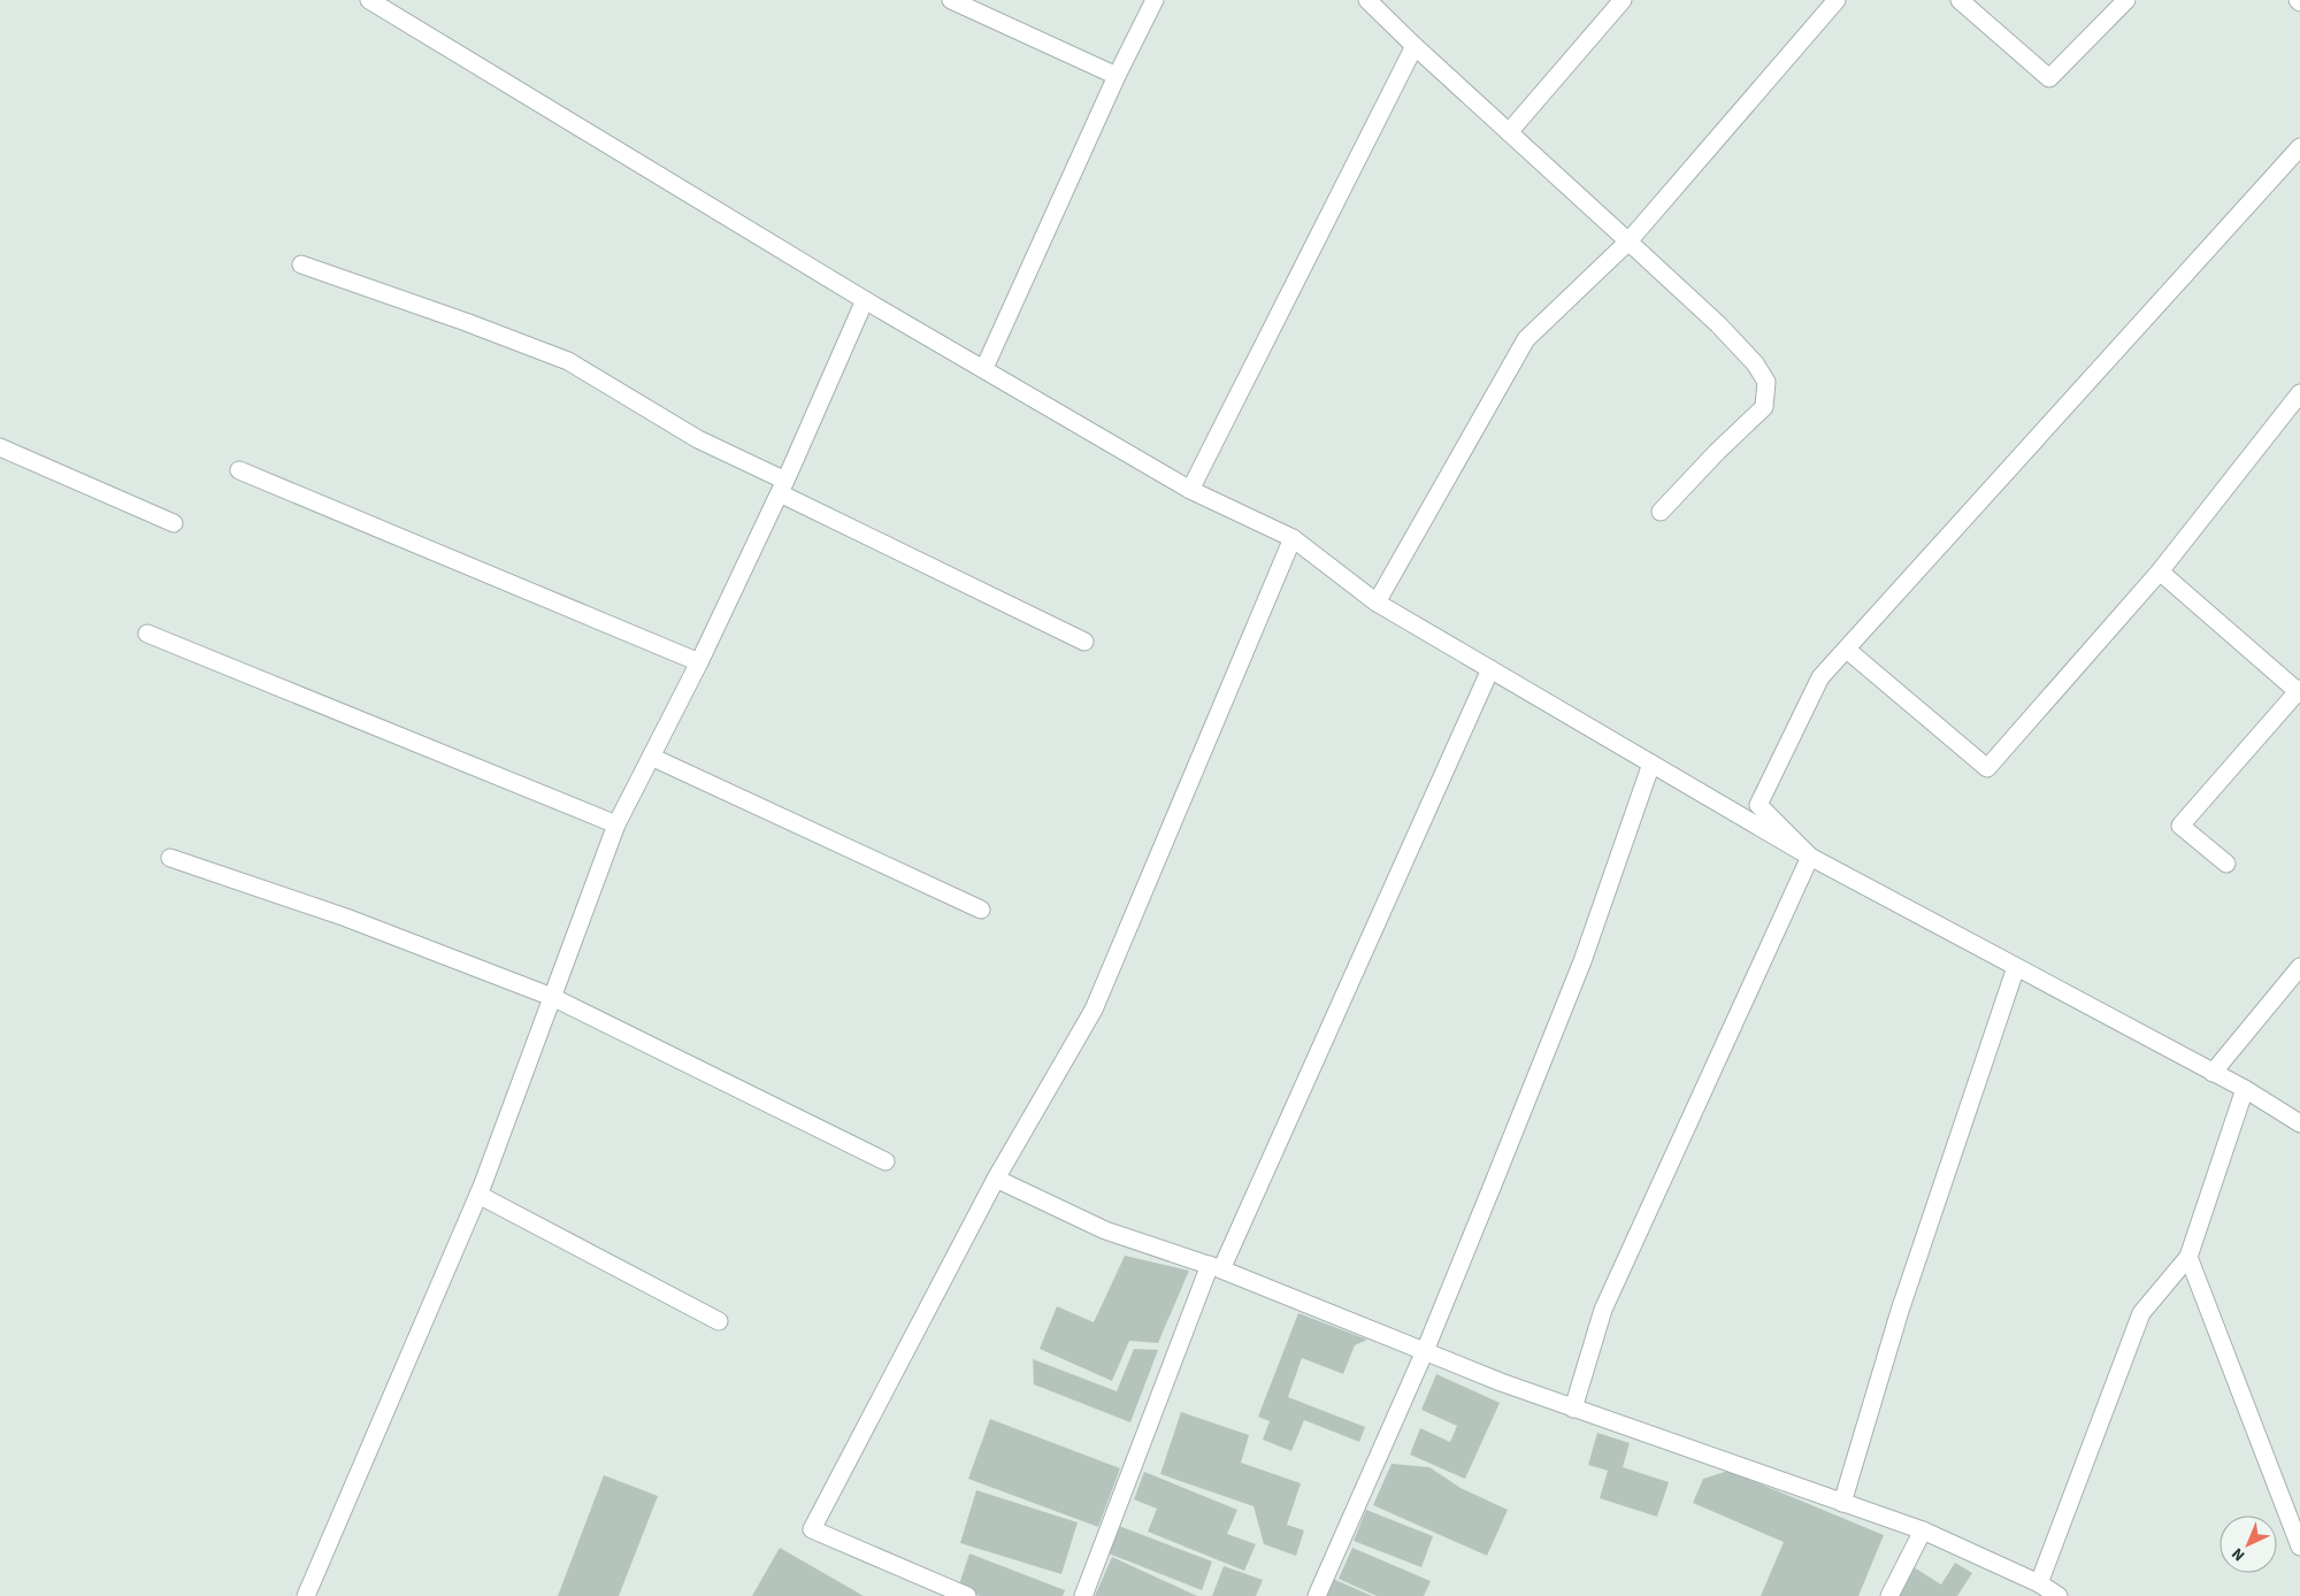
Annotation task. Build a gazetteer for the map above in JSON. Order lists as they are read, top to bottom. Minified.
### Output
{"north":"bottom left"}
